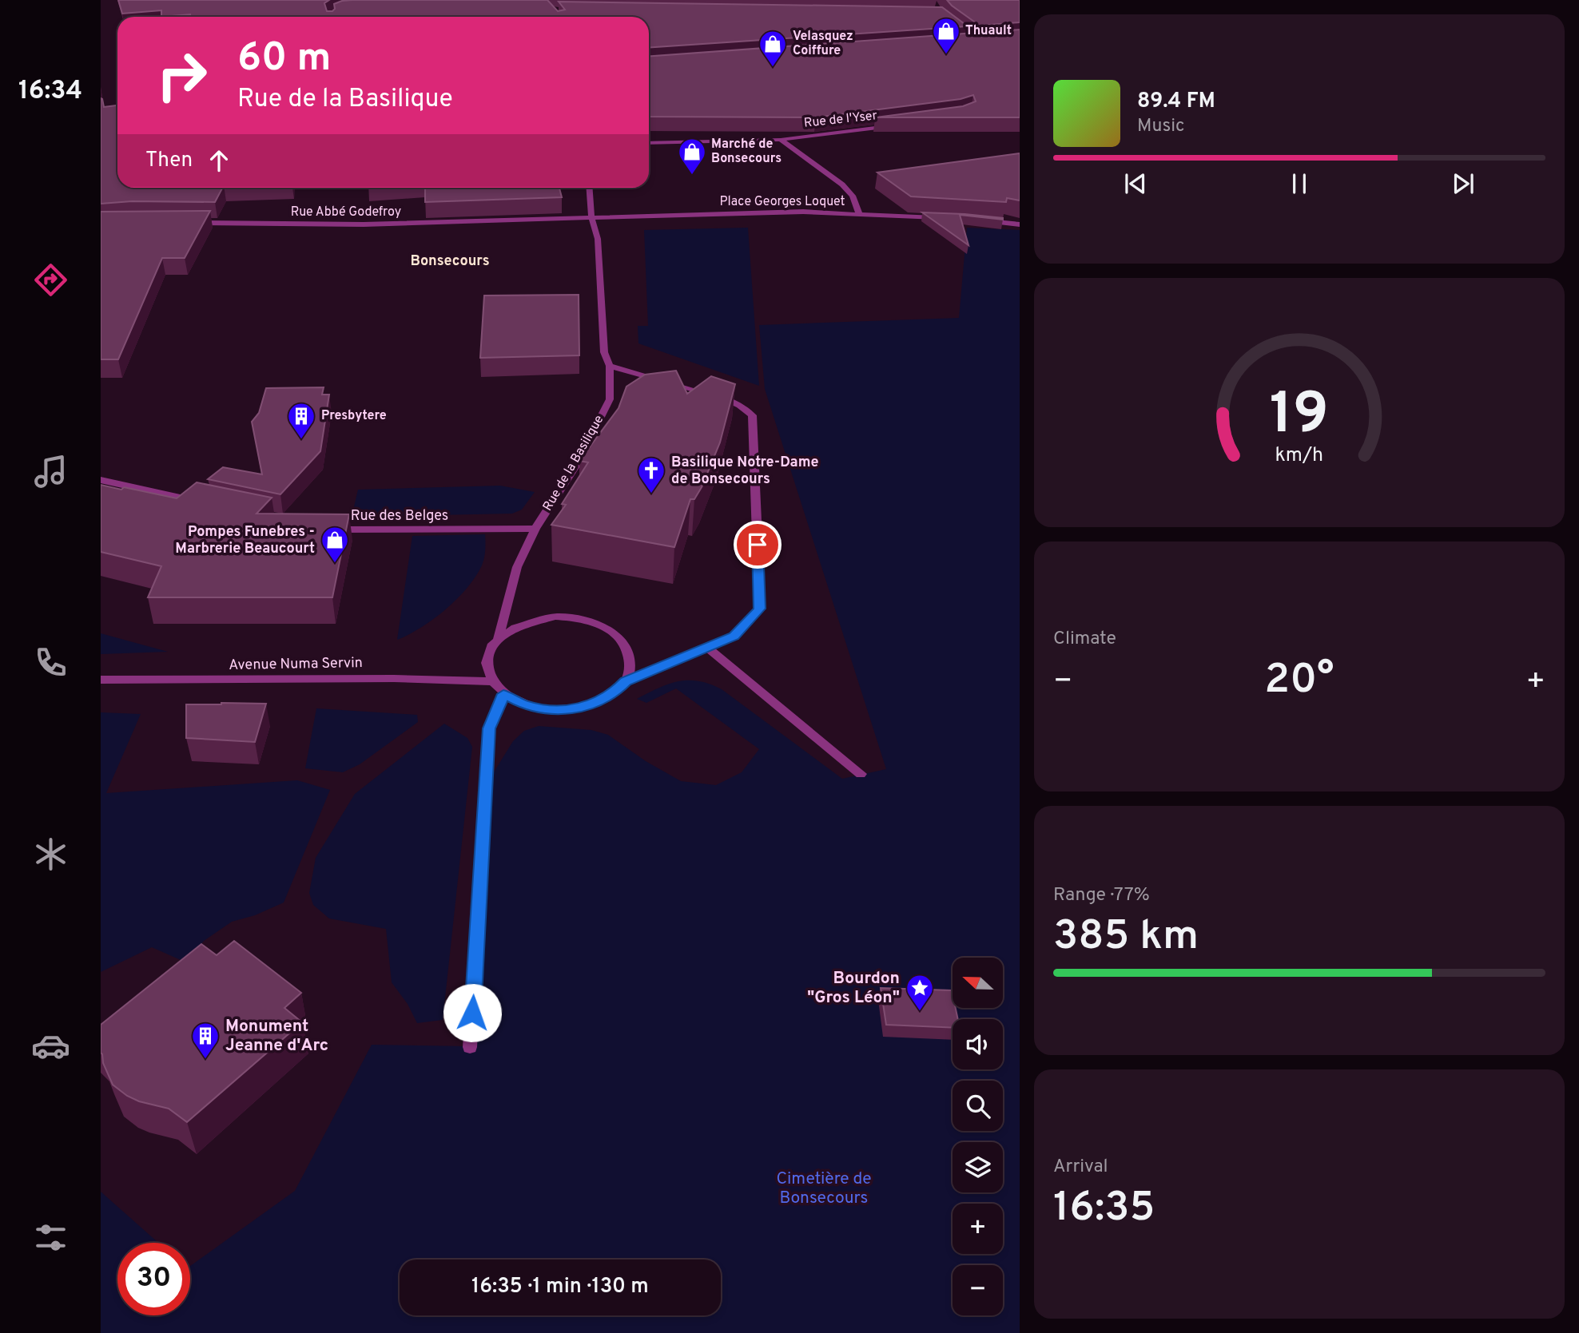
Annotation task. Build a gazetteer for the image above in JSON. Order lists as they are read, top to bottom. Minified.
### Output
{"streets":{"street":["Rue de l'Yser","Place Georges Loquet","Rue Abbé Godefroy","Rue de la Basilique","Rue des Belges","Avenue Numa Servin"]},"crossings":[["Rue de l'Yser","Place Georges Loquet"],["Place Georges Loquet","Rue Abbé Godefroy"],["Place Georges Loquet","Rue de la Basilique"],["Rue Abbé Godefroy","Rue de la Basilique"],["Rue de la Basilique","Rue des Belges"],["Rue de la Basilique","Avenue Numa Servin"]],"districts":["Bonsecours"],"parks":["Cimetière de Bonsecours"],"places":{"shop":["Thuault","Velasquez Coiffure","Marché de Bonsecours","Pompes Funebres - Marbrerie Beaucourt"],"building":["Presbytere","Monument Jeanne d'Arc"],"church":["Basilique Notre-Dame de Bonsecours"],"place":["Bourdon \"Gros Léon\""]},"north":"left","page":{"tabs":"16:34","turn":["60 m","Rue de la Basilique"],"song":["89.4 FM","Music"],"then":"Then","tile":["Climate",["Range · 77%","385 km"],["Arrival","16:35"]],"heat":["−","20°","+"],"map_buttons":["+","−"],"limit":"30","trip":"16:35 · 1 min · 130 m","gauge":["19","km/h"]}}
